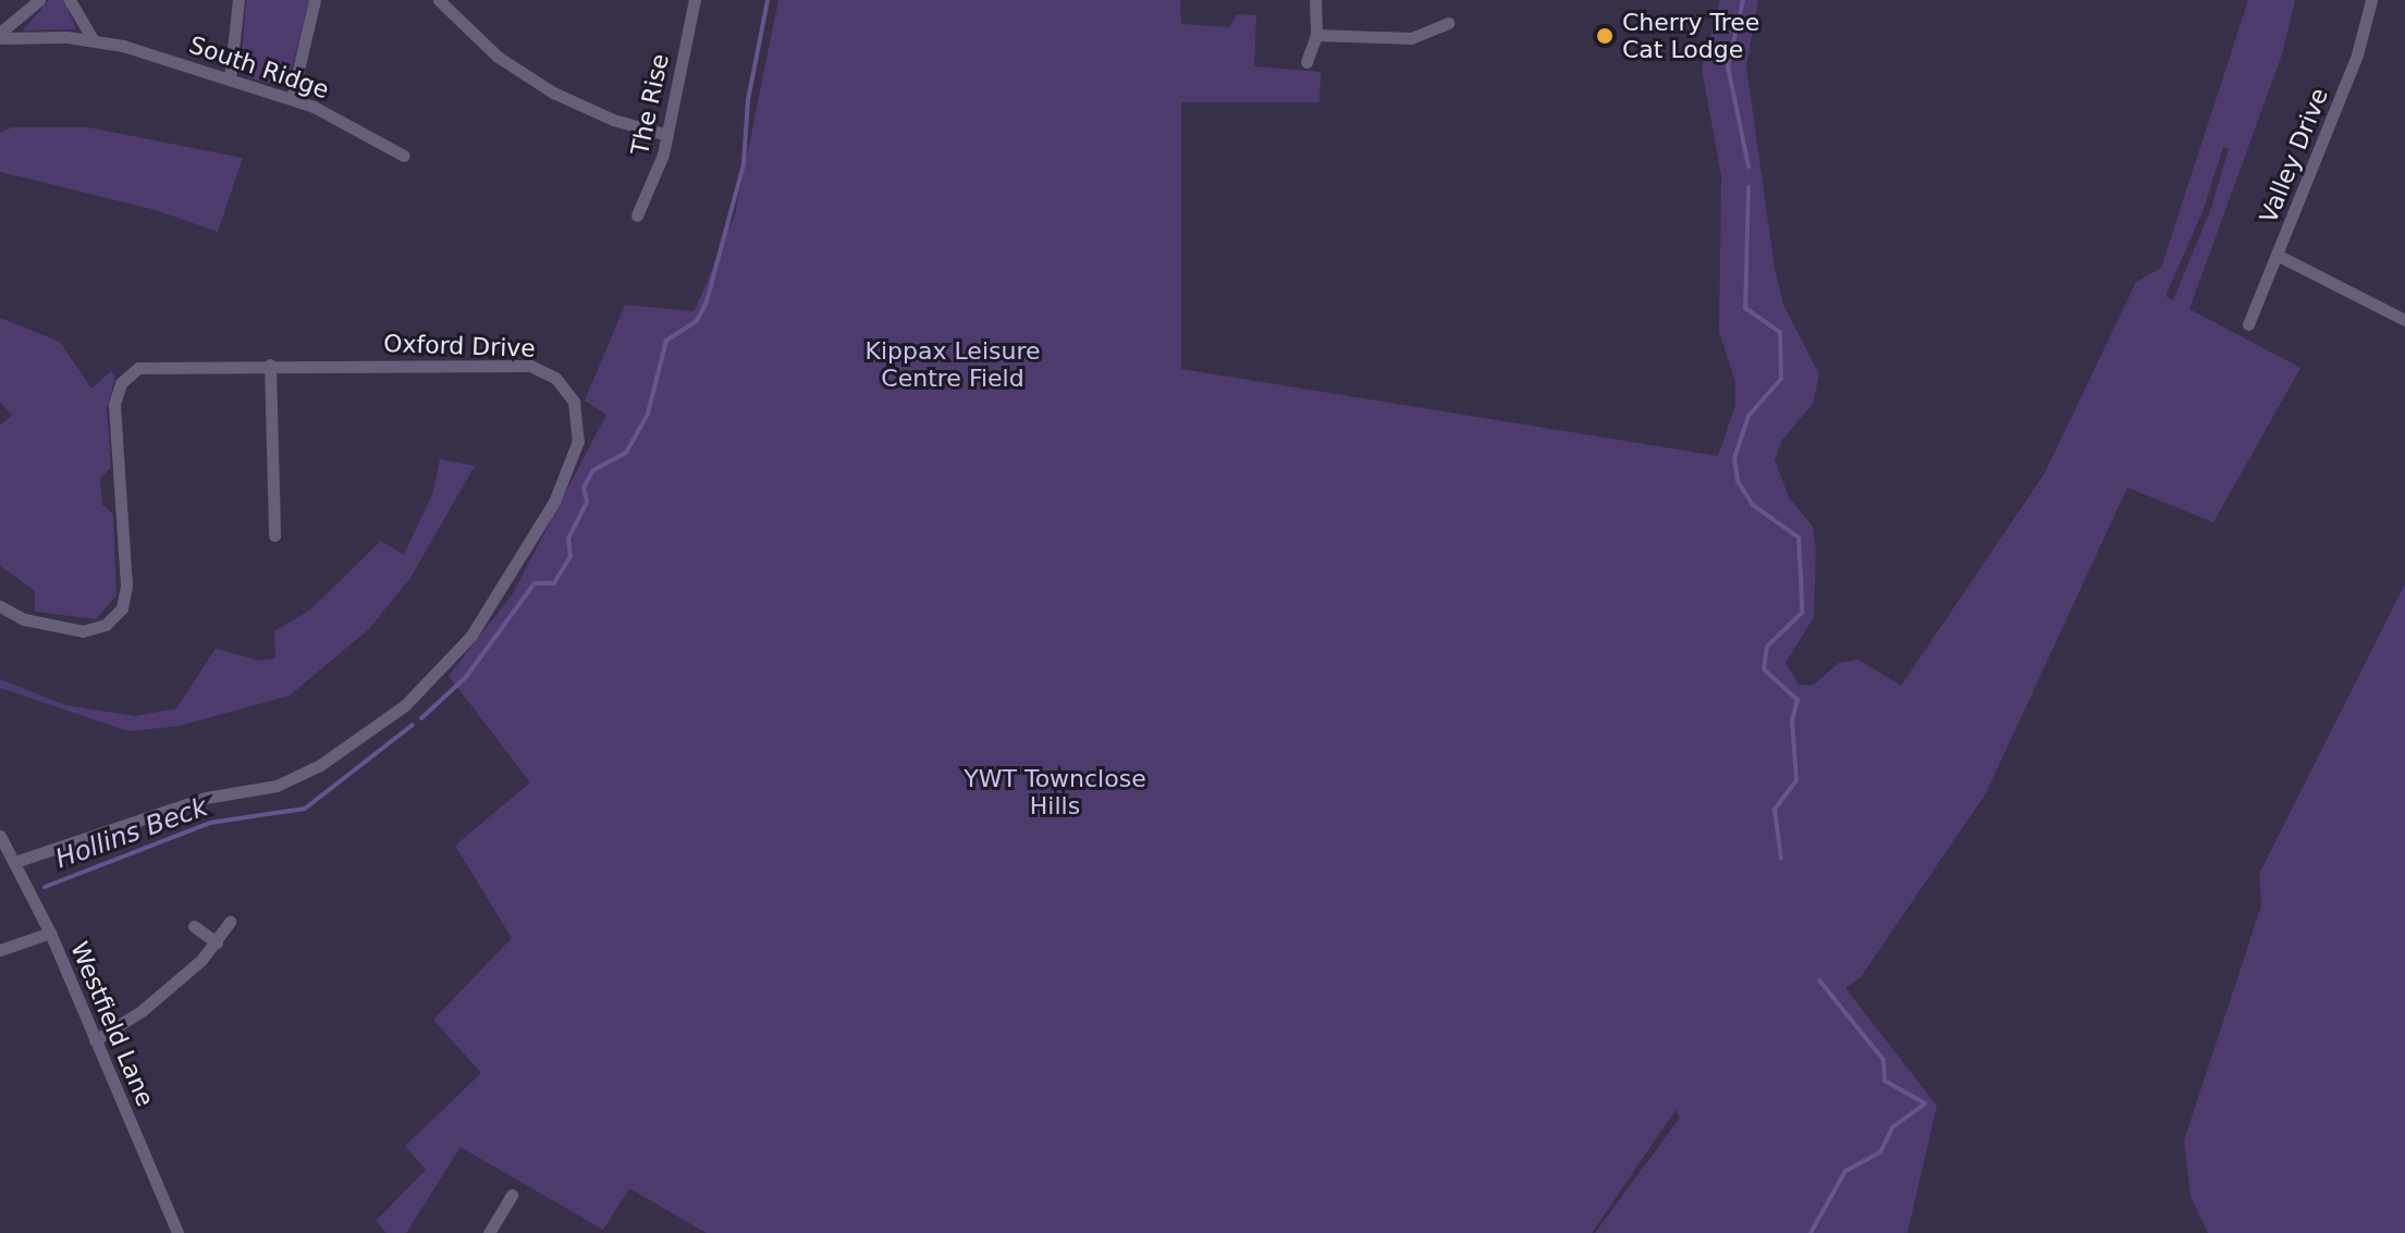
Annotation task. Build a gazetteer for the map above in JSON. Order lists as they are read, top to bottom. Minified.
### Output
{"streets":{"street":["South Ridge","The Rise","Valley Drive","Oxford Drive","Westfield Lane"]},"crossings":[["Oxford Drive","Westfield Lane"]],"water":["Hollins Beck"],"parks":["Kippax Leisure Centre Field","YWT Townclose Hills"],"places":["Cherry Tree Cat Lodge"]}
